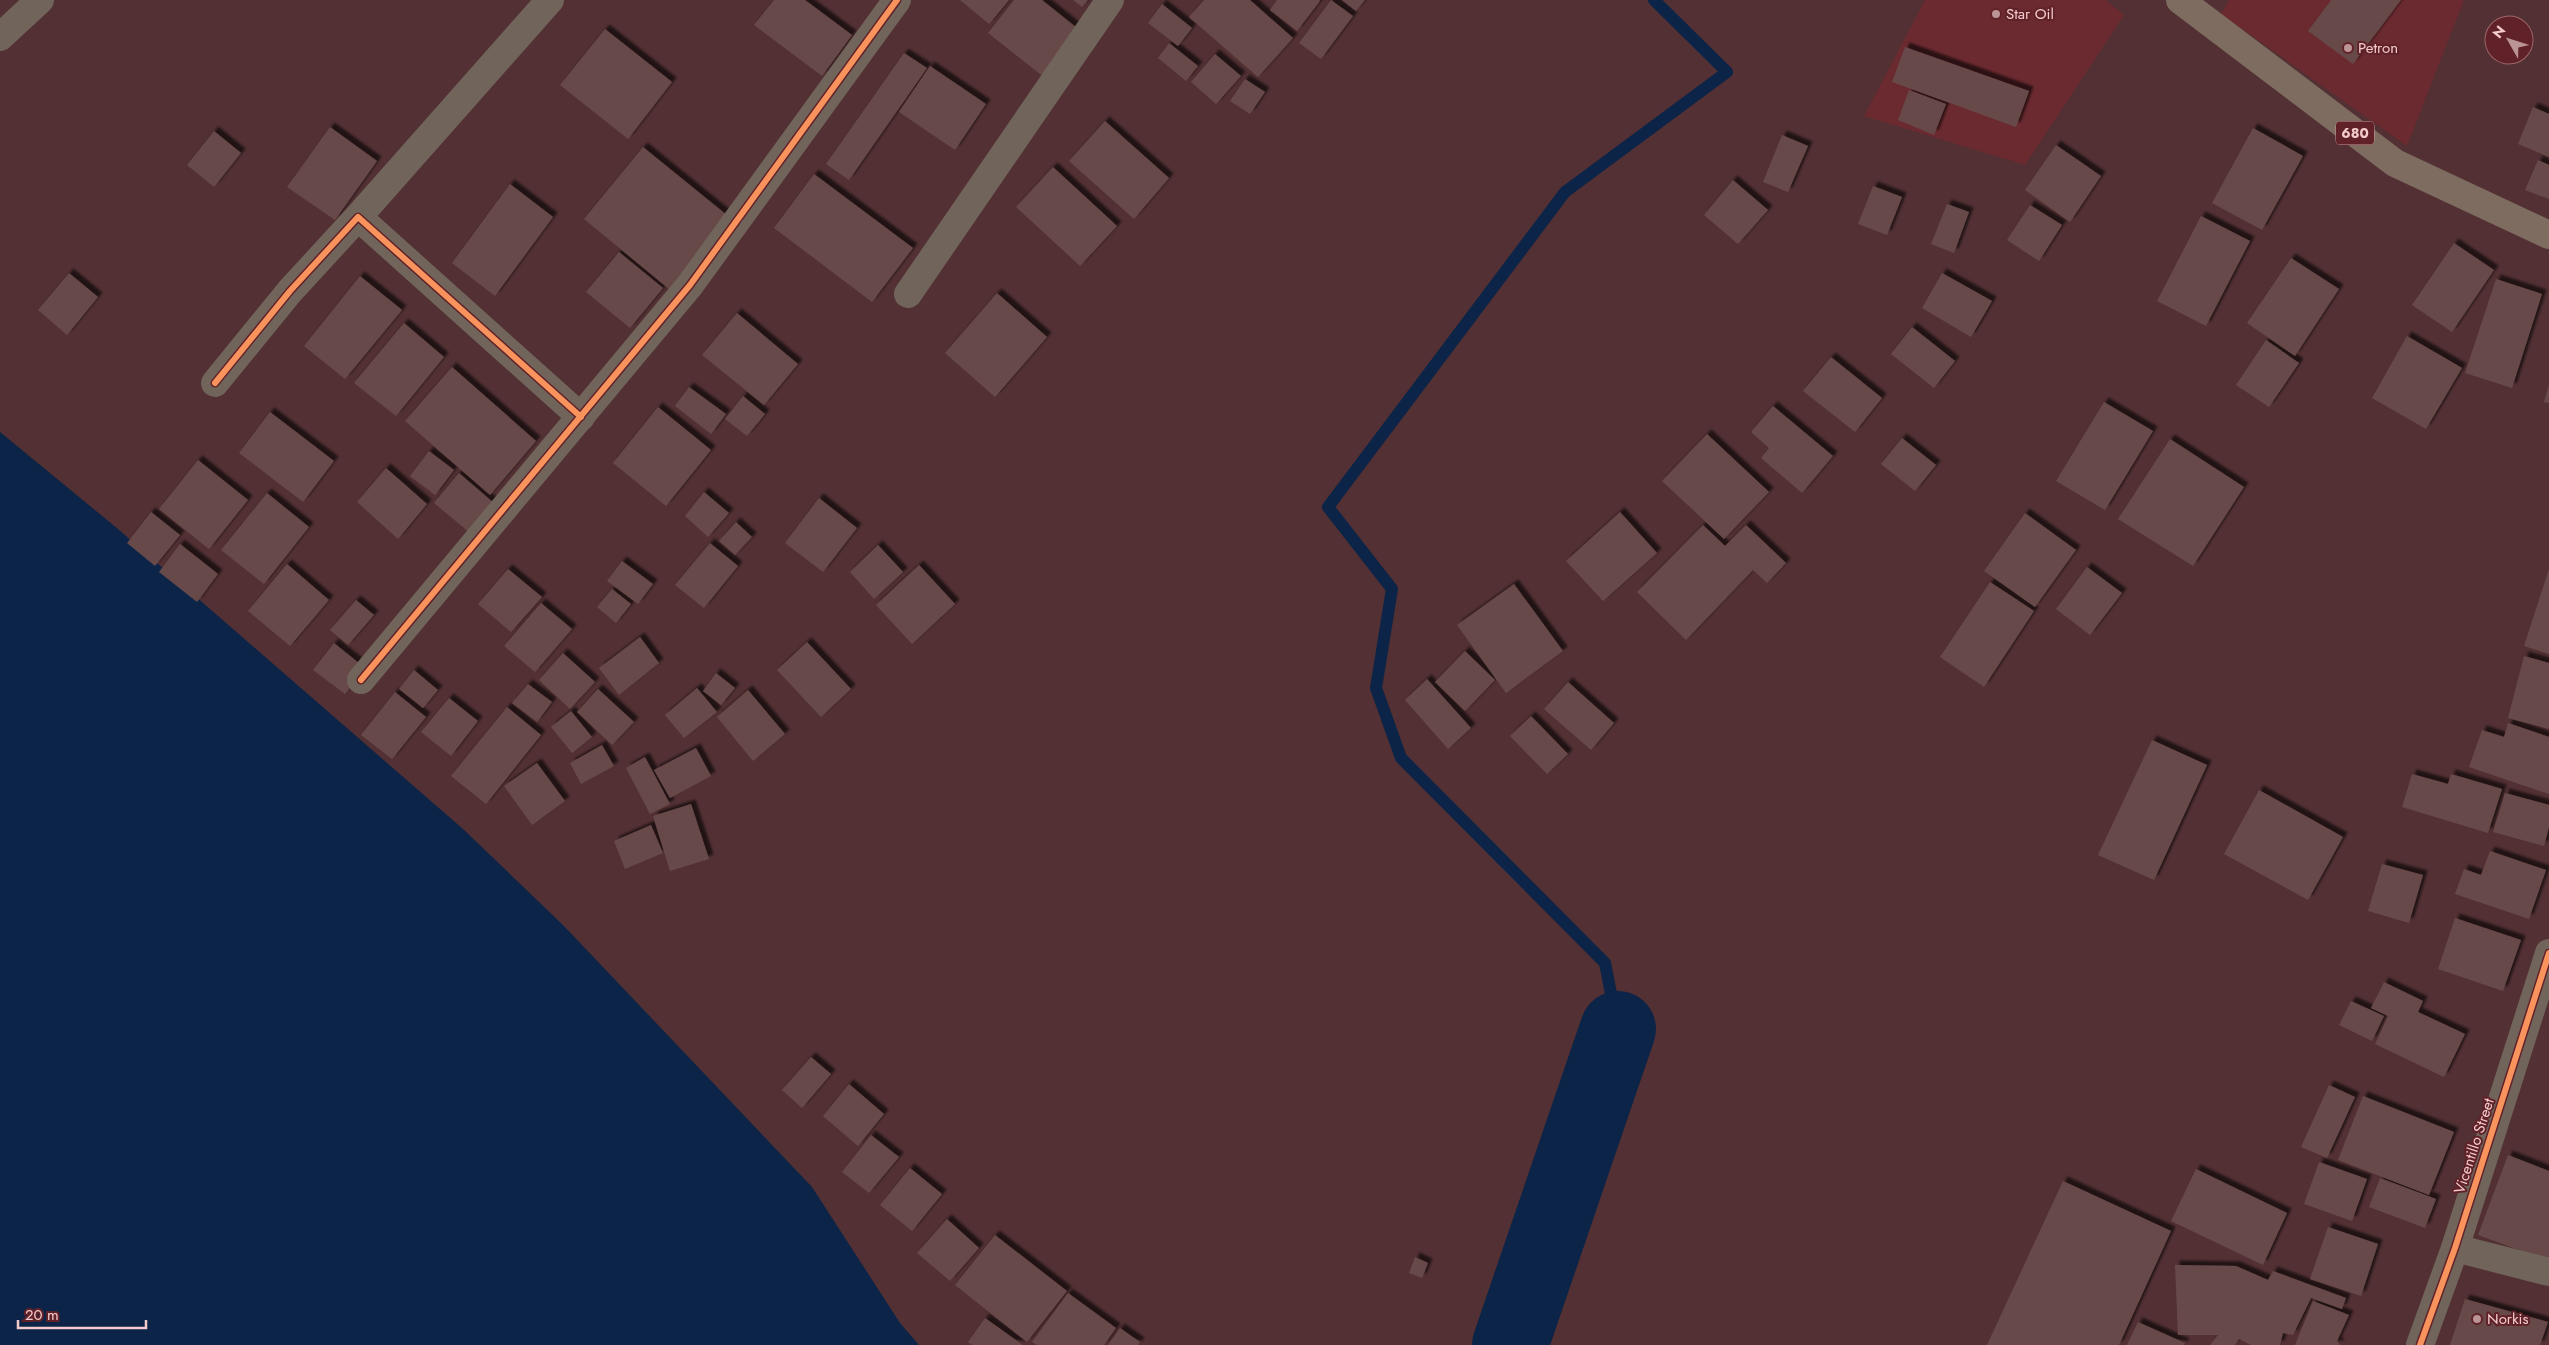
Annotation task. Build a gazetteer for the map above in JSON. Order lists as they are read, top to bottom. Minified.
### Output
{"streets":{"main road":["680"],"street":["Vicentillo Street"]},"places":["Star Oil","Petron","Norkis"],"scale_bar":"20 m","north":"top left"}
